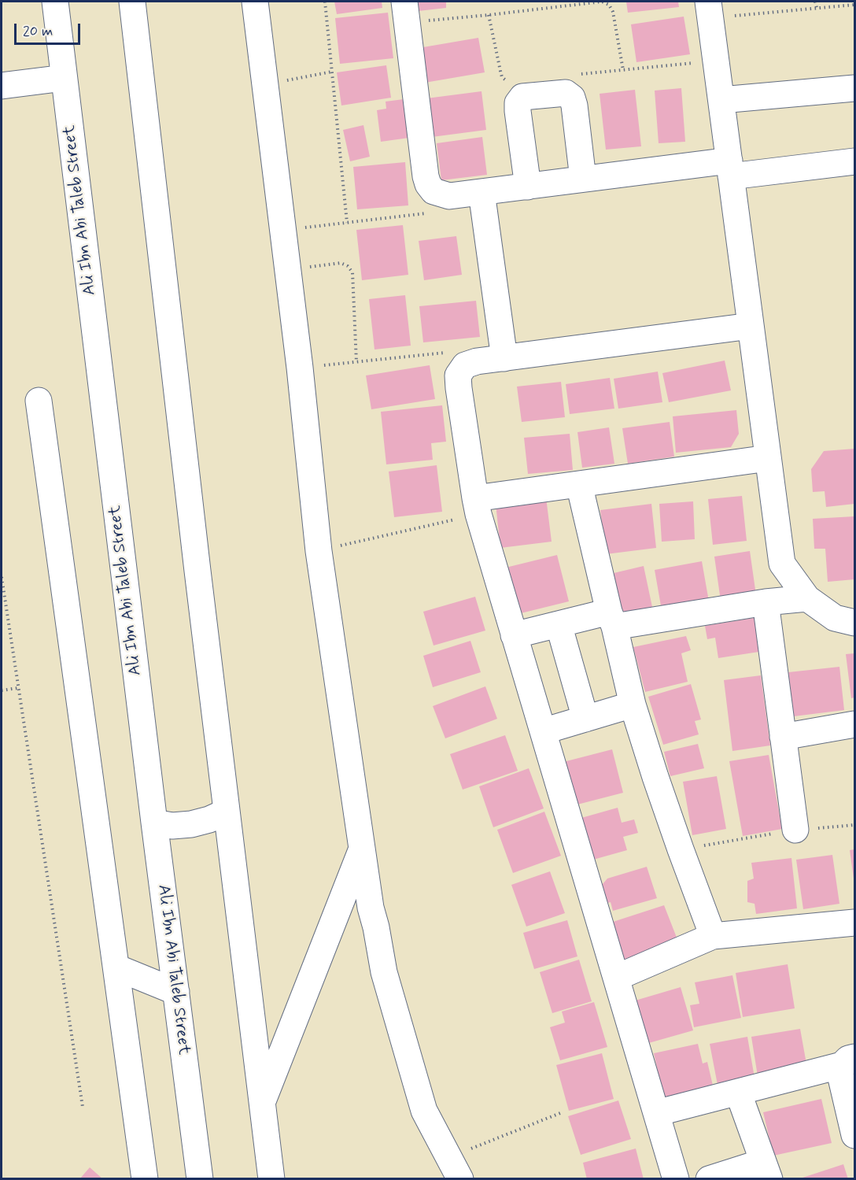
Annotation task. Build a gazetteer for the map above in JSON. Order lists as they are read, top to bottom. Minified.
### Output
{"streets":{"street":["Ali Ibn Abi Taleb Street"]},"scale_bar":"20 m"}
